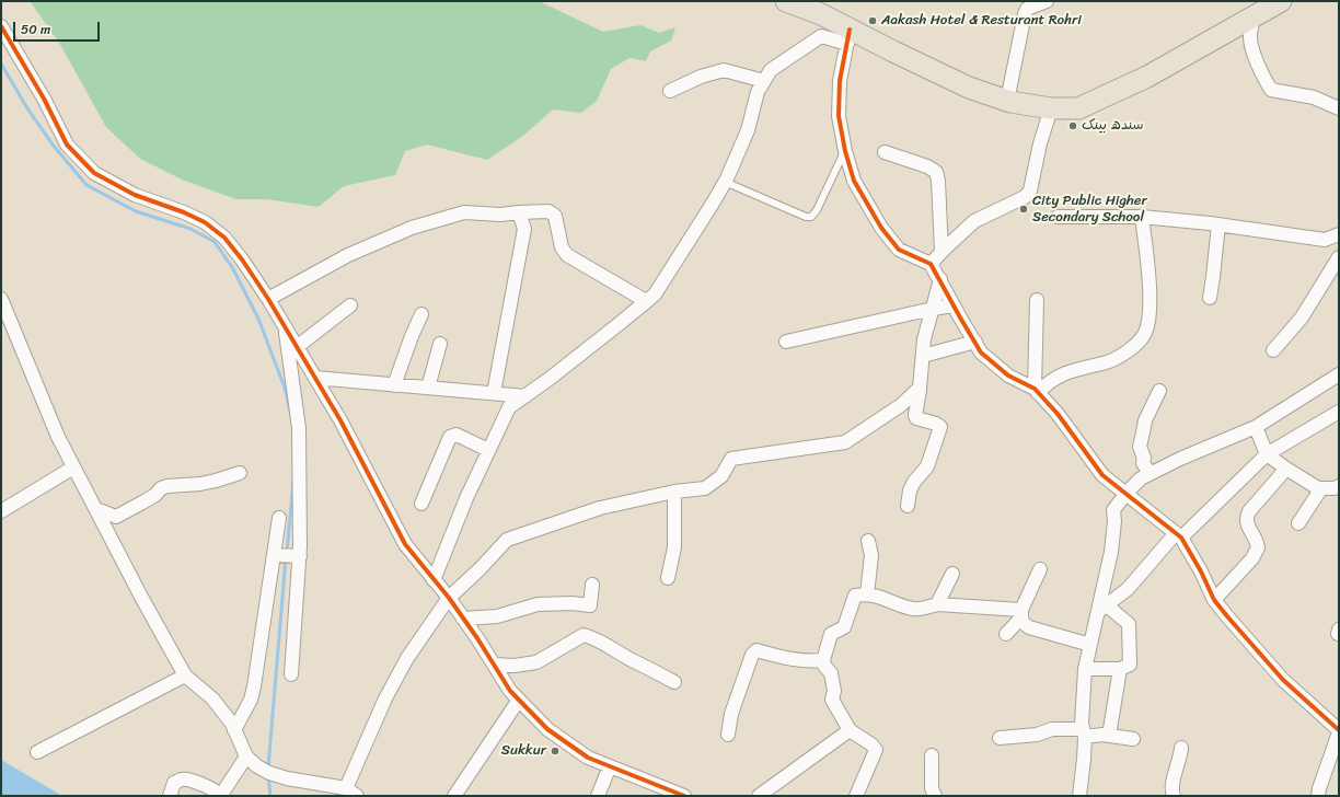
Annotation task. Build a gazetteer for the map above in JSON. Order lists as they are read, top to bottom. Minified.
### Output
{"places":["Aakash Hotel & Resturant Rohri","سندھ بینک","City Public Higher Secondary School","Sukkur"],"scale_bar":"50 m"}
